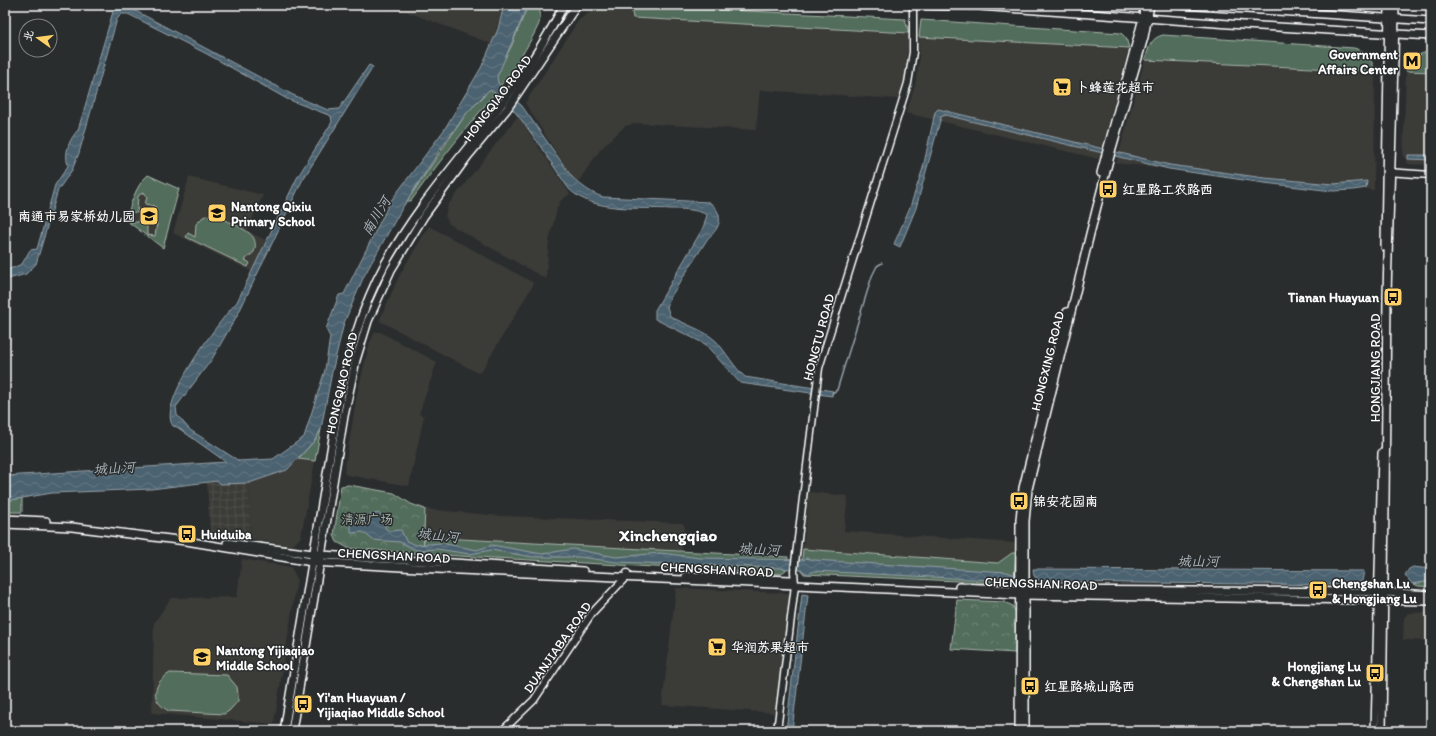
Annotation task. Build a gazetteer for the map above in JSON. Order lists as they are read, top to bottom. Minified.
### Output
{"streets":{"main road":["HONGQIAO ROAD","HONGXING ROAD","HONGJIANG ROAD","CHENGSHAN ROAD"],"street":["HONGTU ROAD","DUANJIABA ROAD"]},"crossings":[["HONGQIAO ROAD","CHENGSHAN ROAD"],["HONGTU ROAD","CHENGSHAN ROAD"],["HONGXING ROAD","CHENGSHAN ROAD"],["HONGJIANG ROAD","CHENGSHAN ROAD"],["CHENGSHAN ROAD","DUANJIABA ROAD"]],"districts":["Xinchengqiao"],"water":["南川河","城山河"],"parks":["清源广场"],"places":{"metro station":["Government Affairs Center"],"supermarket":["卜蜂莲花超市","华润苏果超市"],"bus stop":["红星路工农路西","Tianan Huayuan","锦安花园南","Huiduiba","Chengshan Lu & Hongjiang Lu","Hongjiang Lu & Chengshan Lu","红星路城山路西","Yi'an Huayuan / Yijiaqiao Middle School"],"school or university":["Nantong Qixiu Primary School","南通市易家桥幼儿园","Nantong Yijiaqiao Middle School"]},"north":"left"}
